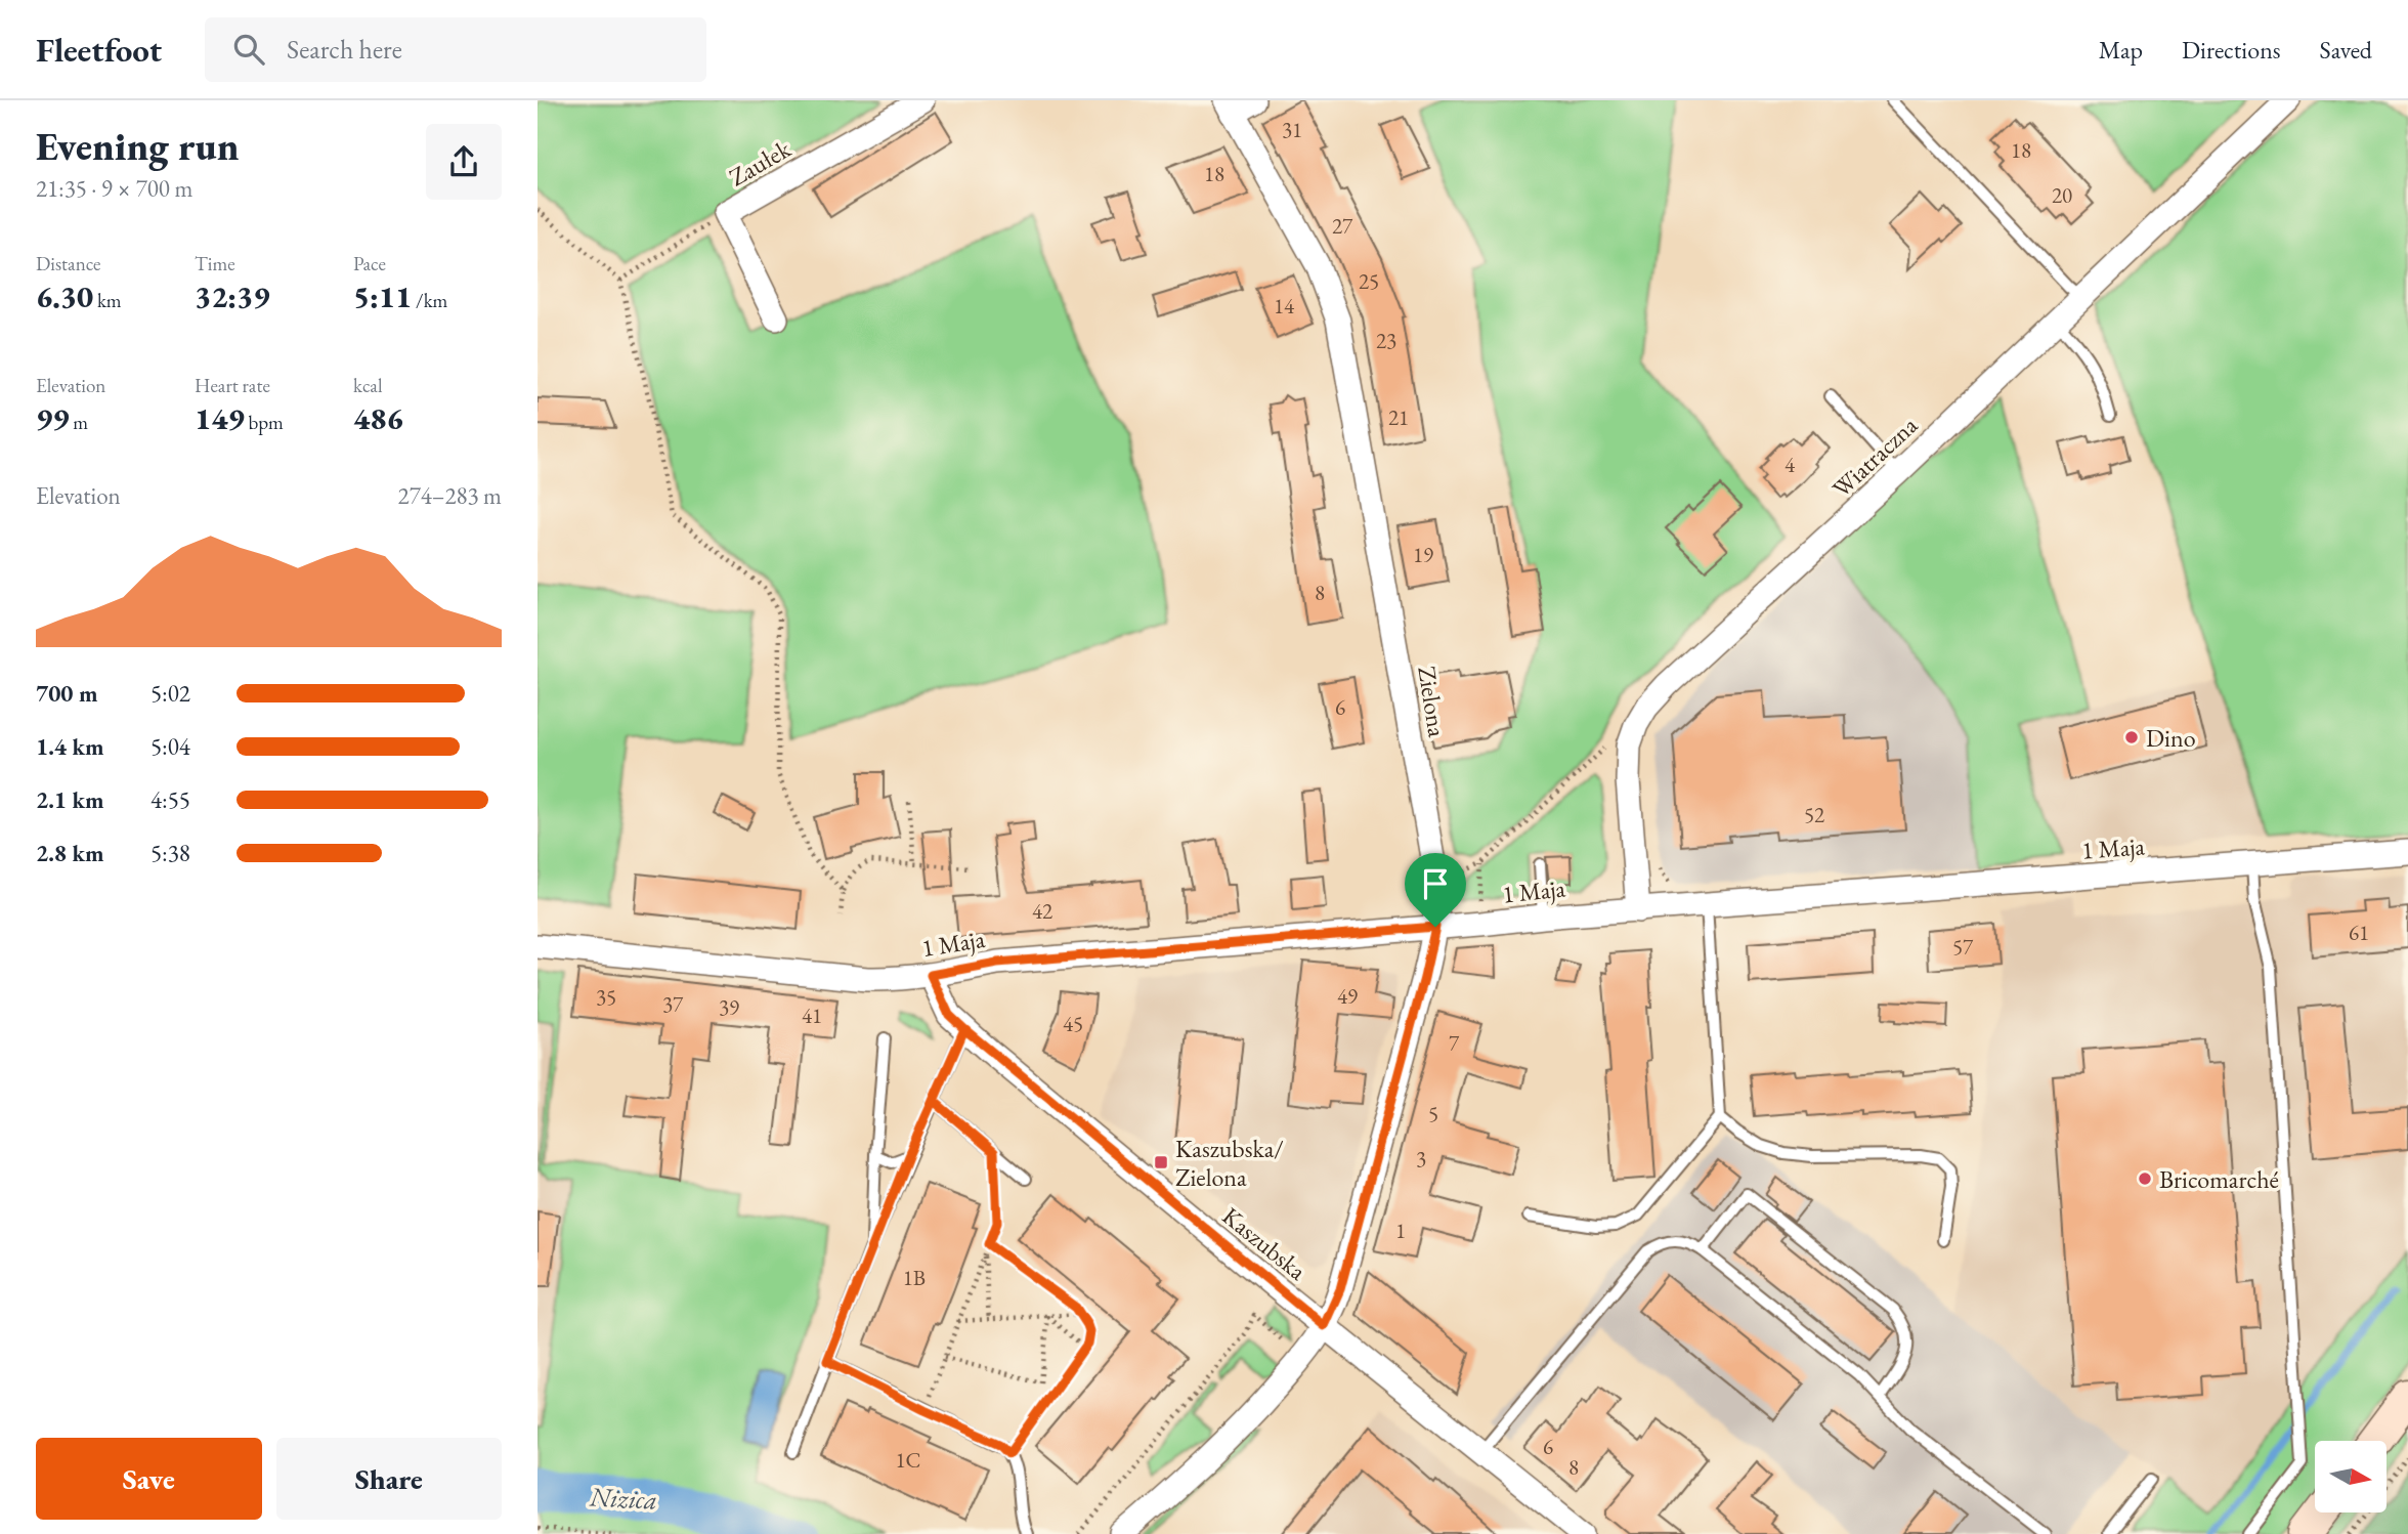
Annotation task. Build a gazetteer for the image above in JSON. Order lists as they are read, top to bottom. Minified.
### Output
{"streets":{"street":["Zaułek","Wiatraczna","Zielona","1 Maja","Kaszubska"]},"crossings":[["Wiatraczna","1 Maja"],["Zielona","1 Maja"],["Zielona","Kaszubska"],["1 Maja","Kaszubska"]],"water":["Nizica"],"places":{"other":["Dino","Bricomarché"],"transit":["Kaszubska/ Zielona"]},"house_numbers":["31","18","18","20","27","25","14","23","21","4","19","8","6","52","42","61","57","49","35","37","39","41","45","7","5","3","1","1B","6","1C","8"],"north":"right","page":{"header":"Fleetfoot","search":"Search here","nav":["Map","Directions","Saved"],"heading":["Evening run","21:35 · 9 × 700 m"],"stats":[["Distance","6.30 km"],["Time","32:39"],["Pace","5:11 /km"],["Elevation","99 m"],["Heart rate","149 bpm"],["kcal","486"]],"chart":["Elevation","274–283 m"],"list":[{"name":"700 m","note":"5:02"},{"name":"1.4 km","note":"5:04"},{"name":"2.1 km","note":"4:55"},{"name":"2.8 km","note":"5:38"}],"buttons":["Save","Share"]}}
